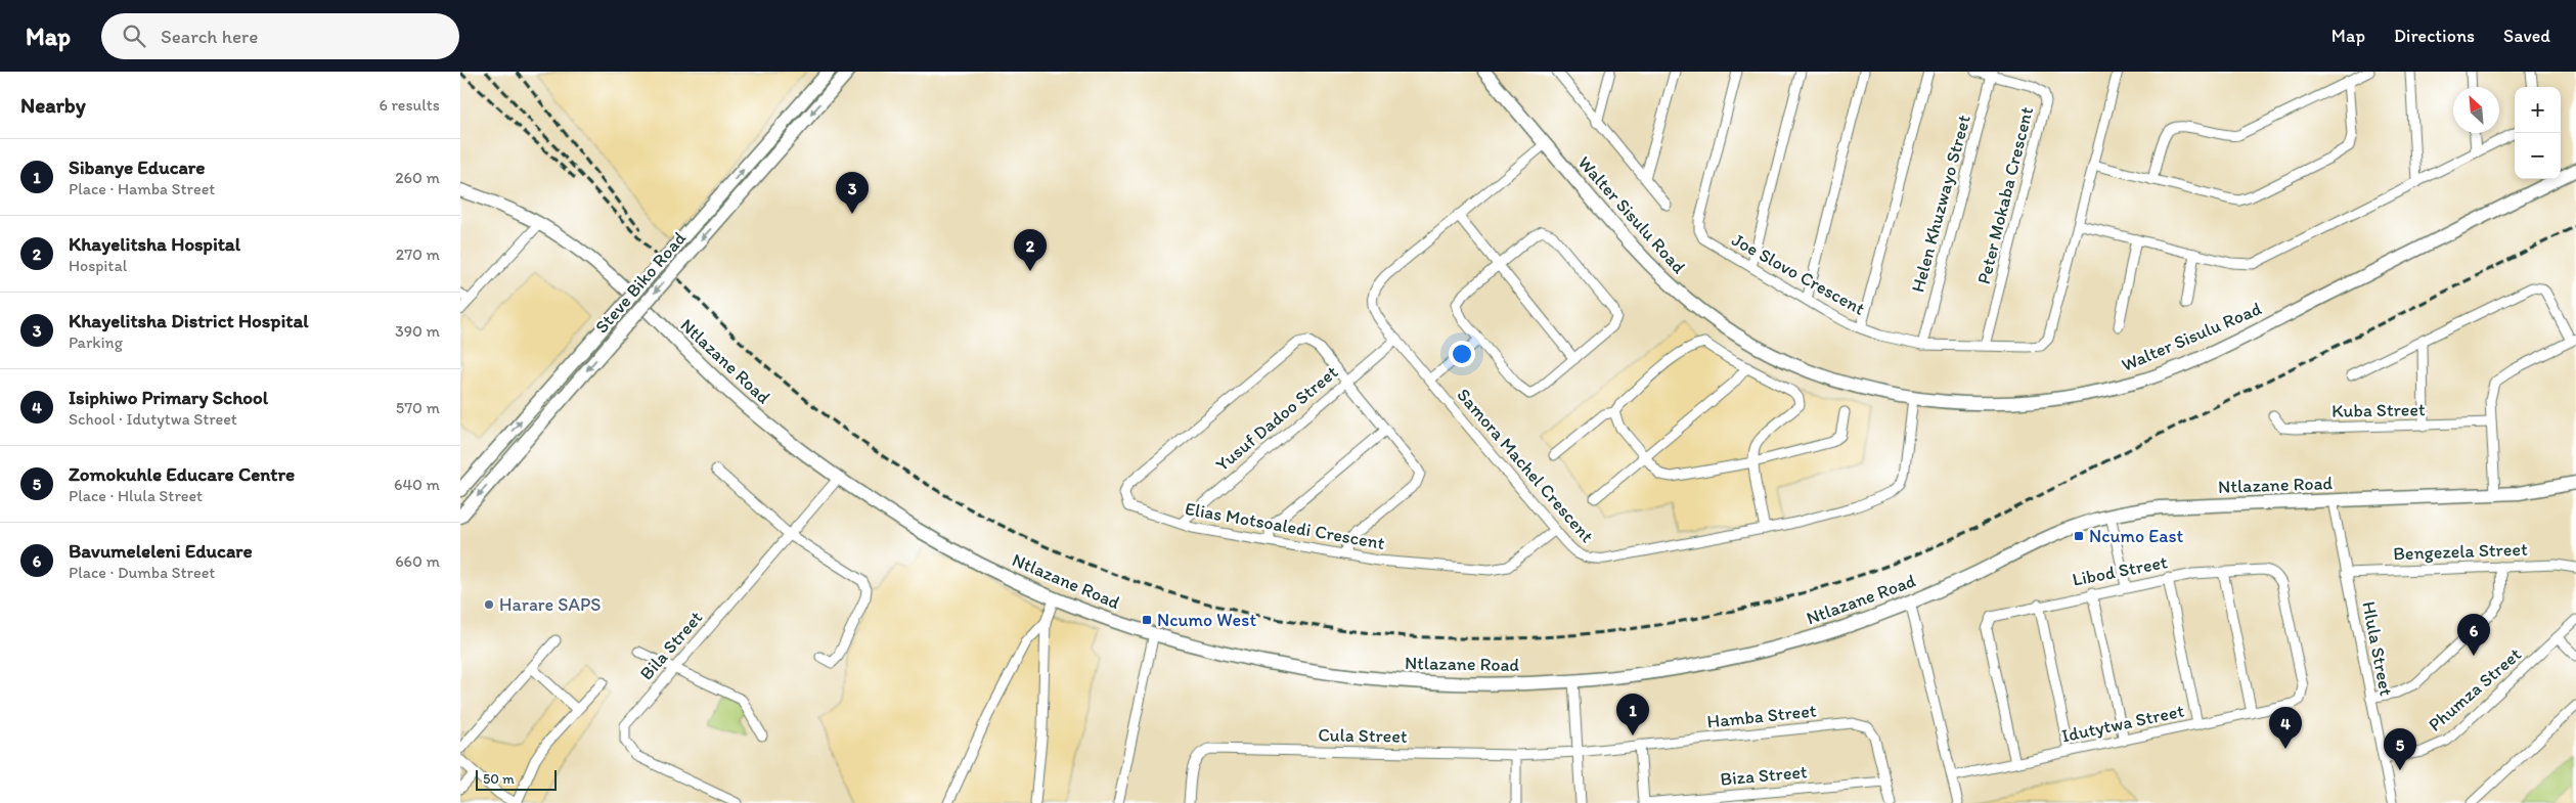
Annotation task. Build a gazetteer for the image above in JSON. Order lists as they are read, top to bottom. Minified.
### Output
{"streets":{"street":["Peter Mokaba Crescent","Helen Khuzwayo Street","Walter Sisulu Road","Joe Slovo Crescent","Steve Biko Road","Ntlazane Road","Kuba Street","Yusuf Dadoo Street","Samora Machel Crescent","Elias Motsoaledi Crescent","Bengezela Street","Libod Street","Bila Street","Hlula Street","Phumza Street","Hamba Street","Idutytwa Street","Cula Street","Biza Street"]},"crossings":[["Peter Mokaba Crescent","Helen Khuzwayo Street"],["Peter Mokaba Crescent","Joe Slovo Crescent"],["Helen Khuzwayo Street","Joe Slovo Crescent"],["Walter Sisulu Road","Samora Machel Crescent"],["Ntlazane Road","Bila Street"],["Ntlazane Road","Hlula Street"],["Yusuf Dadoo Street","Samora Machel Crescent"],["Yusuf Dadoo Street","Elias Motsoaledi Crescent"],["Samora Machel Crescent","Elias Motsoaledi Crescent"],["Bengezela Street","Hlula Street"],["Libod Street","Idutytwa Street"],["Hlula Street","Phumza Street"],["Hamba Street","Cula Street"],["Hamba Street","Biza Street"]],"places":{"transit":["Ncumo East","Ncumo West"],"other":["Harare SAPS"]},"scale_bar":"50 m","north":"top left","page":{"header":"Map","search":"Search here","nav":["Map","Directions","Saved"],"heading":["Nearby","6 results"],"map_buttons":["+","−"],"list":[{"mark":"1","name":"Sibanye Educare","note":"Place · Hamba Street","value":"260 m"},{"mark":"2","name":"Khayelitsha Hospital","note":"Hospital","value":"270 m"},{"mark":"3","name":"Khayelitsha District Hospital","note":"Parking","value":"390 m"},{"mark":"4","name":"Isiphiwo Primary School","note":"School · Idutytwa Street","value":"570 m"},{"mark":"5","name":"Zomokuhle Educare Centre","note":"Place · Hlula Street","value":"640 m"},{"mark":"6","name":"Bavumeleleni Educare","note":"Place · Dumba Street","value":"660 m"}],"pins":["3","2","6","1","4","5"],"scale":"50 m"}}
